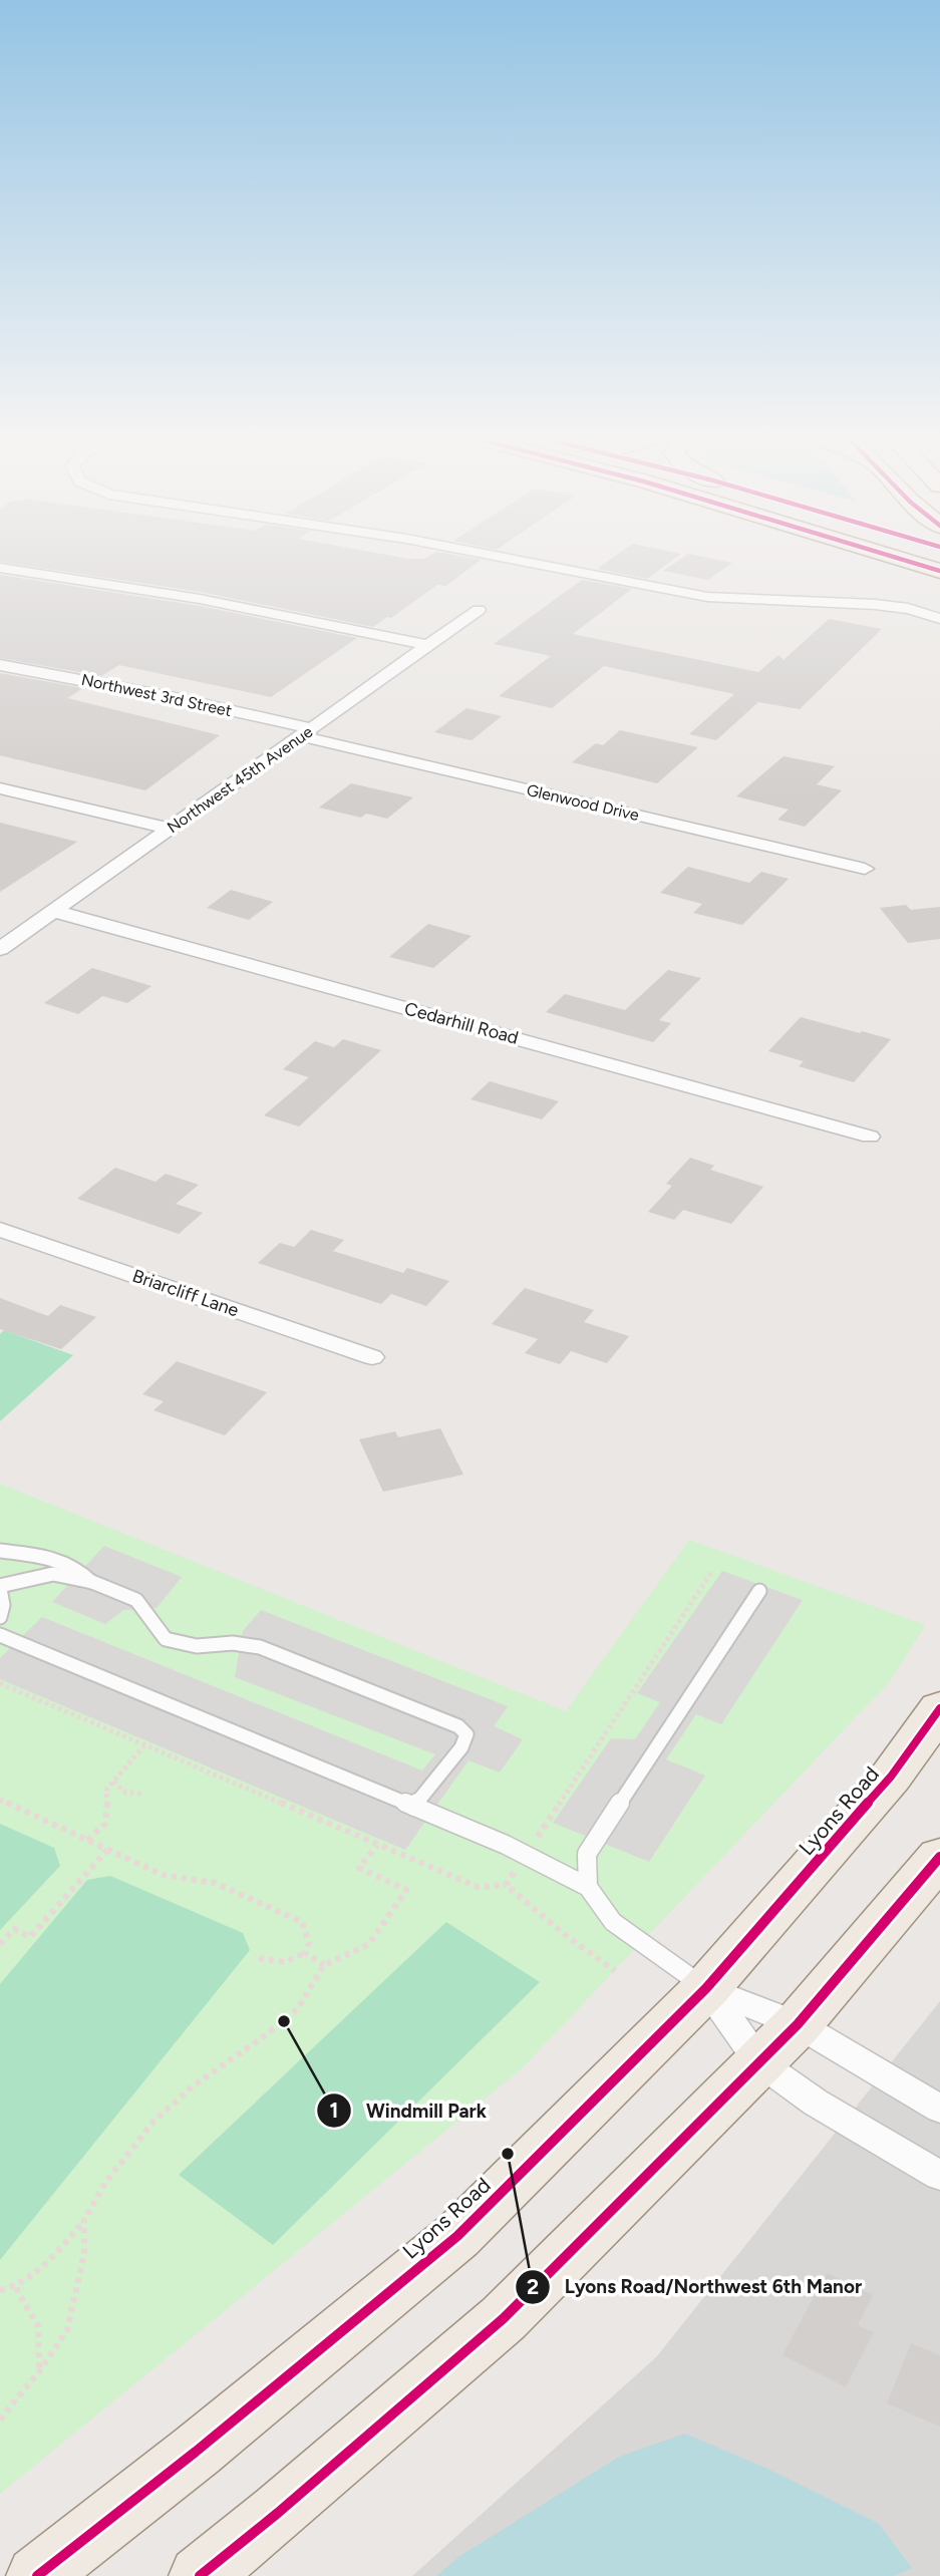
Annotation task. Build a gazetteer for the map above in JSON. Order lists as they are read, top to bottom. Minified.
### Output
{"streets":{"main road":["Lyons Road"],"street":["Northwest 3rd Street","Northwest 45th Avenue","Glenwood Drive","Cedarhill Road","Briarcliff Lane"]},"crossings":[["Northwest 3rd Street","Northwest 45th Avenue"],["Northwest 3rd Street","Glenwood Drive"],["Northwest 45th Avenue","Glenwood Drive"],["Northwest 45th Avenue","Cedarhill Road"]],"places":["Windmill Park","Lyons Road/Northwest 6th Manor"]}
